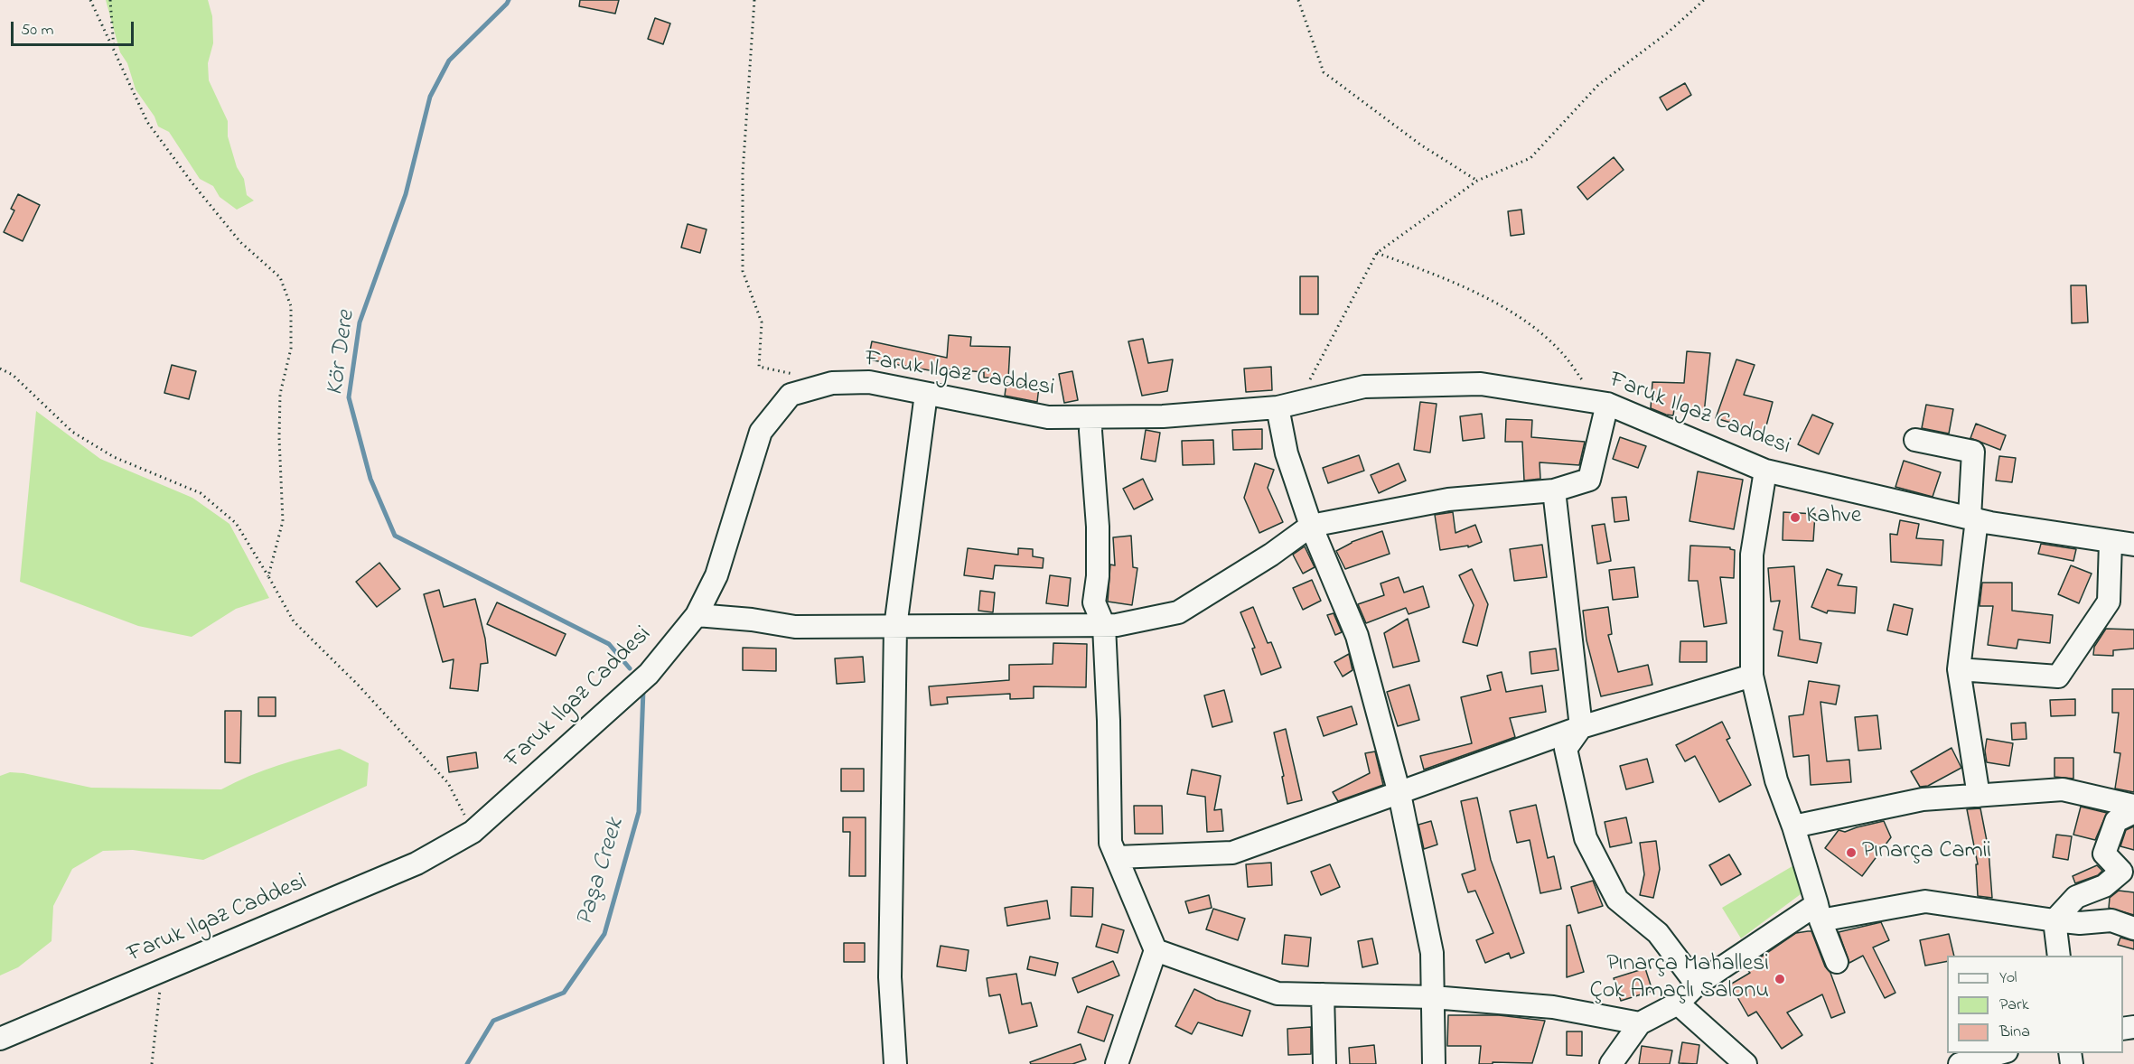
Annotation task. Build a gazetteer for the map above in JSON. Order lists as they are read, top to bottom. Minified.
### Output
{"streets":{"street":["Faruk Ilgaz Caddesi"]},"water":["Kör Dere","Paşa Creek"],"places":["Kahve","Pınarça Camii","Pınarça Mahallesi Çok Amaçlı Salonu"],"legend":["Yol","Park","Bina"],"scale_bar":"50 m"}
